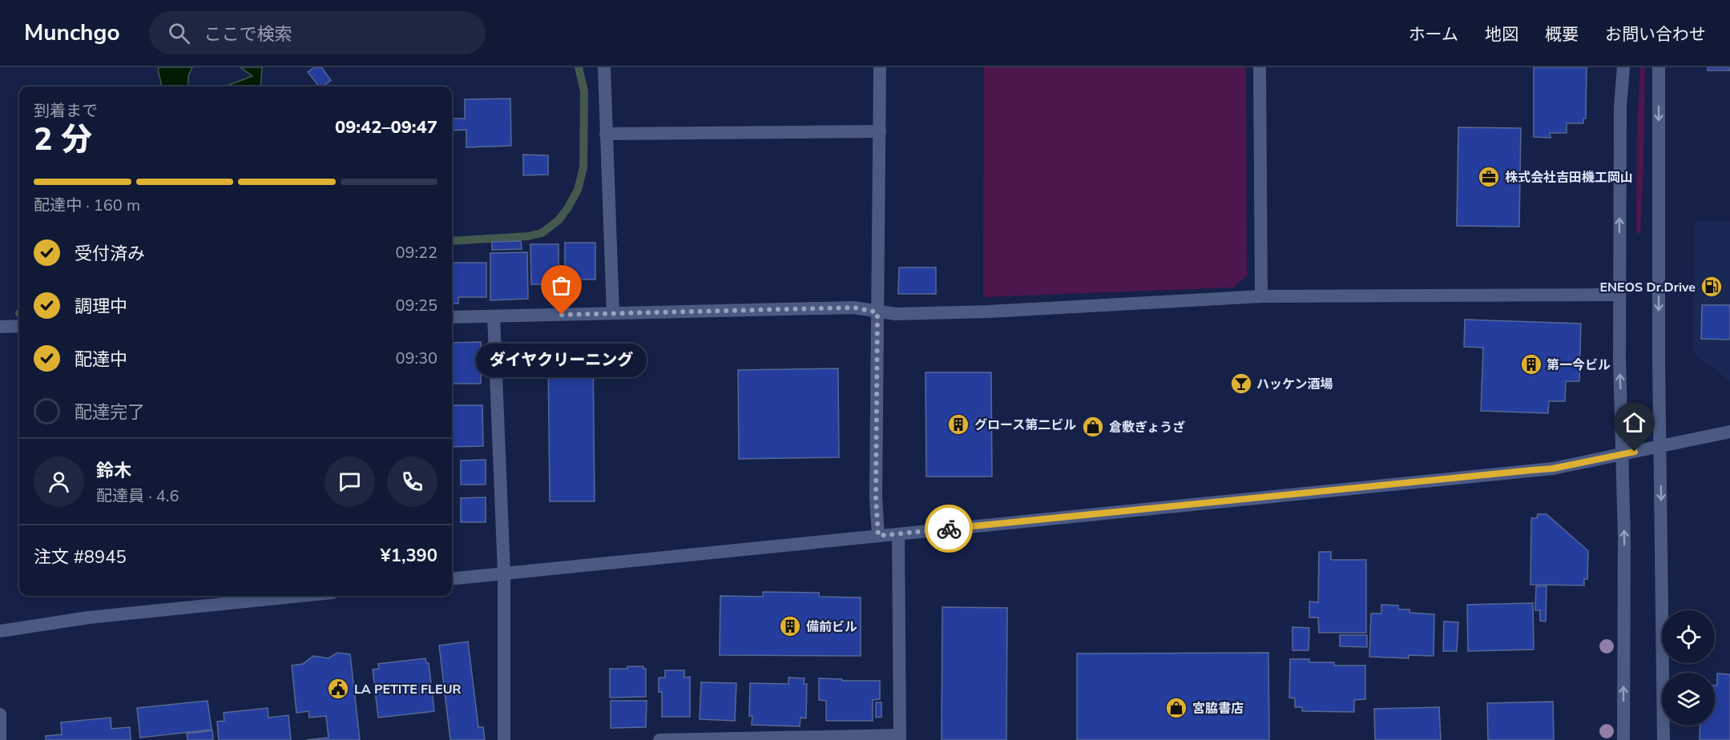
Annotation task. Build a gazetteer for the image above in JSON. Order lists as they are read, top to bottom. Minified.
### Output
{"places":{"office":["株式会社吉田機工岡山"],"fuel station":["ENEOS Dr.Drive"],"other":["ダイヤクリーニング"],"building":["第一今ビル","グロース第二ビル","備前ビル"],"bar":["ハッケン酒場"],"shop":["倉敷ぎょうざ","宮脇書店"],"public building":["LA PETITE FLEUR"]},"page":{"header":"Munchgo","search":"ここで検索","nav":["ホーム","地図","概要","お問い合わせ"],"heading":["2 分","到着まで","09:42–09:47"],"panel":["鈴木","配達員 · 4.6","注文 #8945","¥1,390"],"bar":"配達中 · 160 m","list":[["受付済み","09:22"],["調理中","09:25"],["配達中","09:30"],"配達完了"],"bubble":"ダイヤクリーニング"}}
